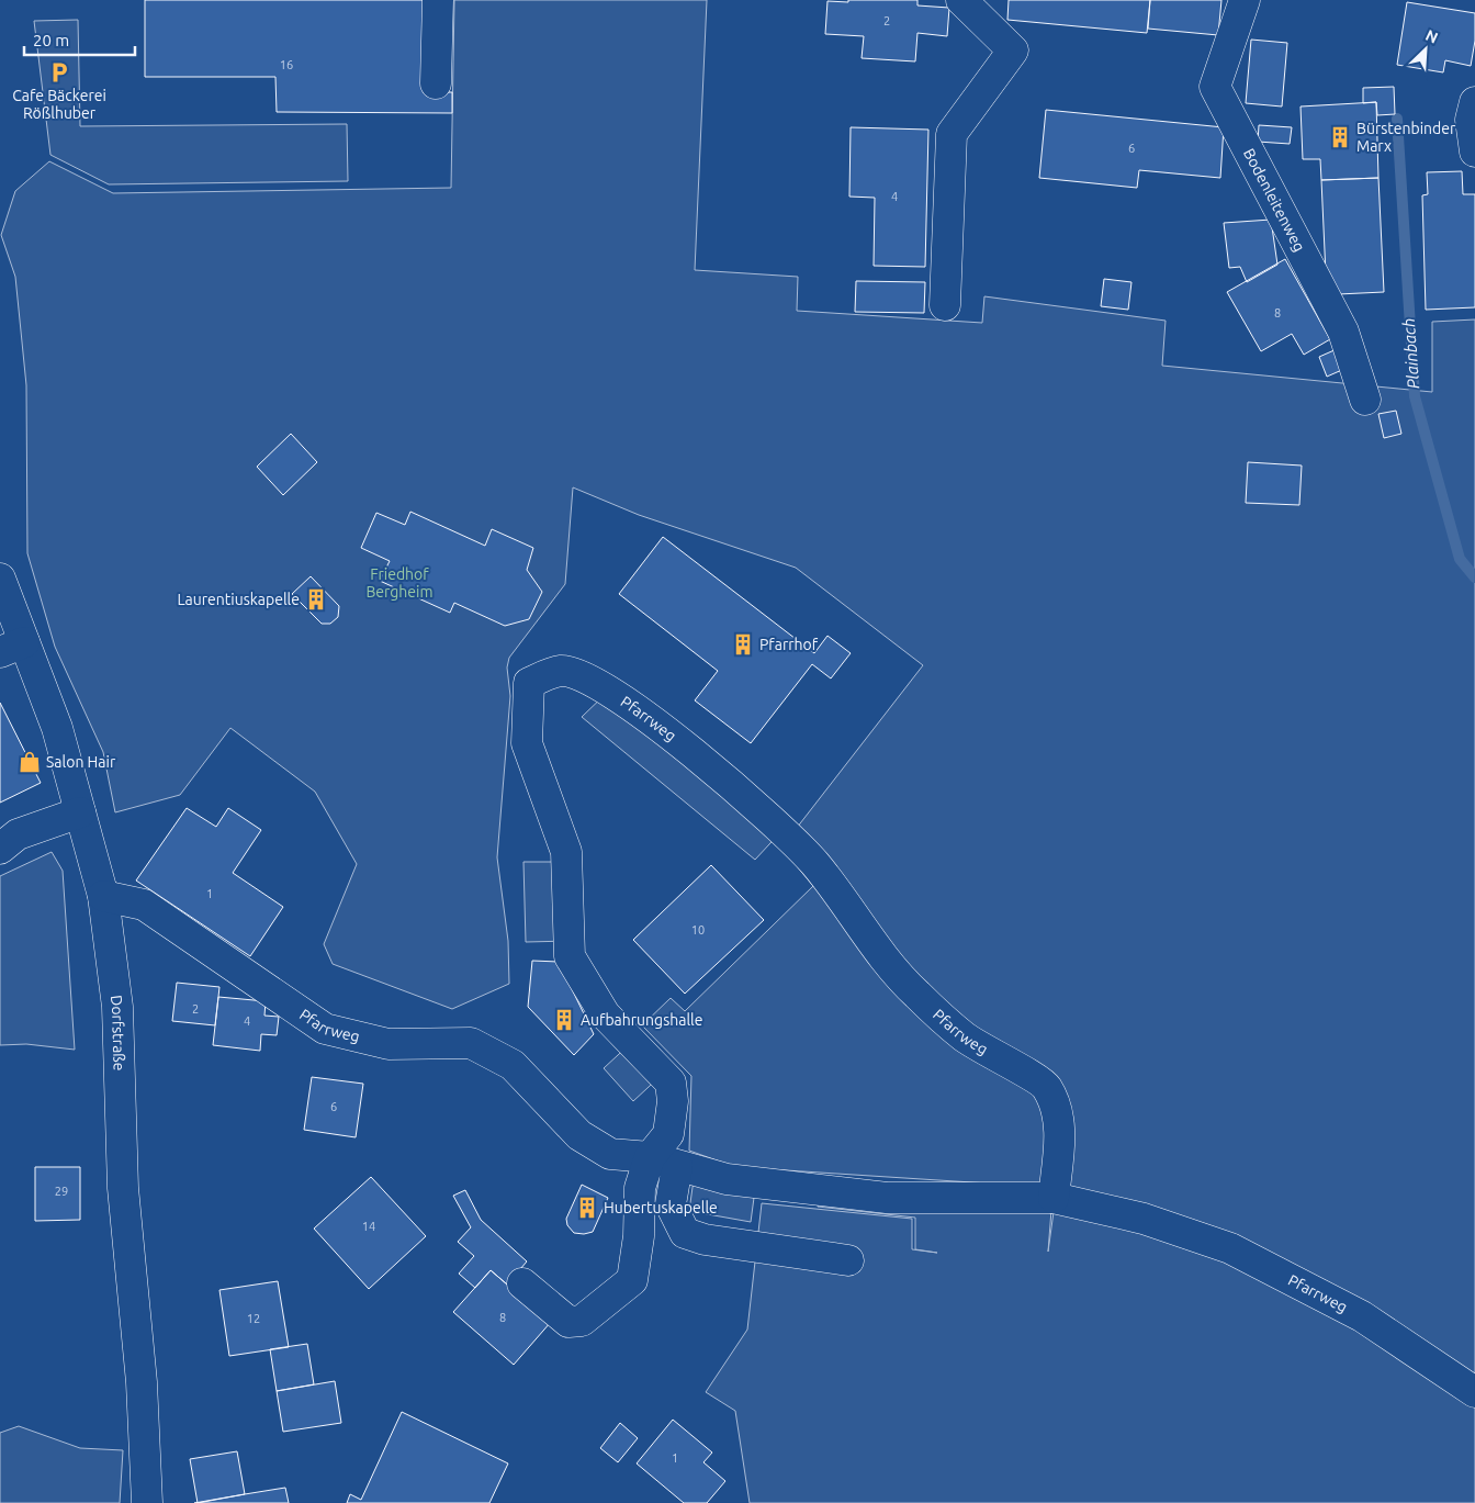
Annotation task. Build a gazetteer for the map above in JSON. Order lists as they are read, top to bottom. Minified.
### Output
{"streets":{"street":["Bodenleitenweg","Pfarrweg","Dorfstraße"]},"crossings":[["Pfarrweg","Dorfstraße"]],"water":["Plainbach"],"parks":["Friedhof Bergheim"],"places":{"parking":["Cafe Bäckerei Rößlhuber"],"building":["Bürstenbinder Marx","Laurentiuskapelle","Pfarrhof","Aufbahrungshalle","Hubertuskapelle"],"shop":["Salon Hair"]},"house_numbers":["2","16","6","4","8","1","10","2","4","6","29","14","8","12","1"],"scale_bar":"20 m","north":"top right"}
